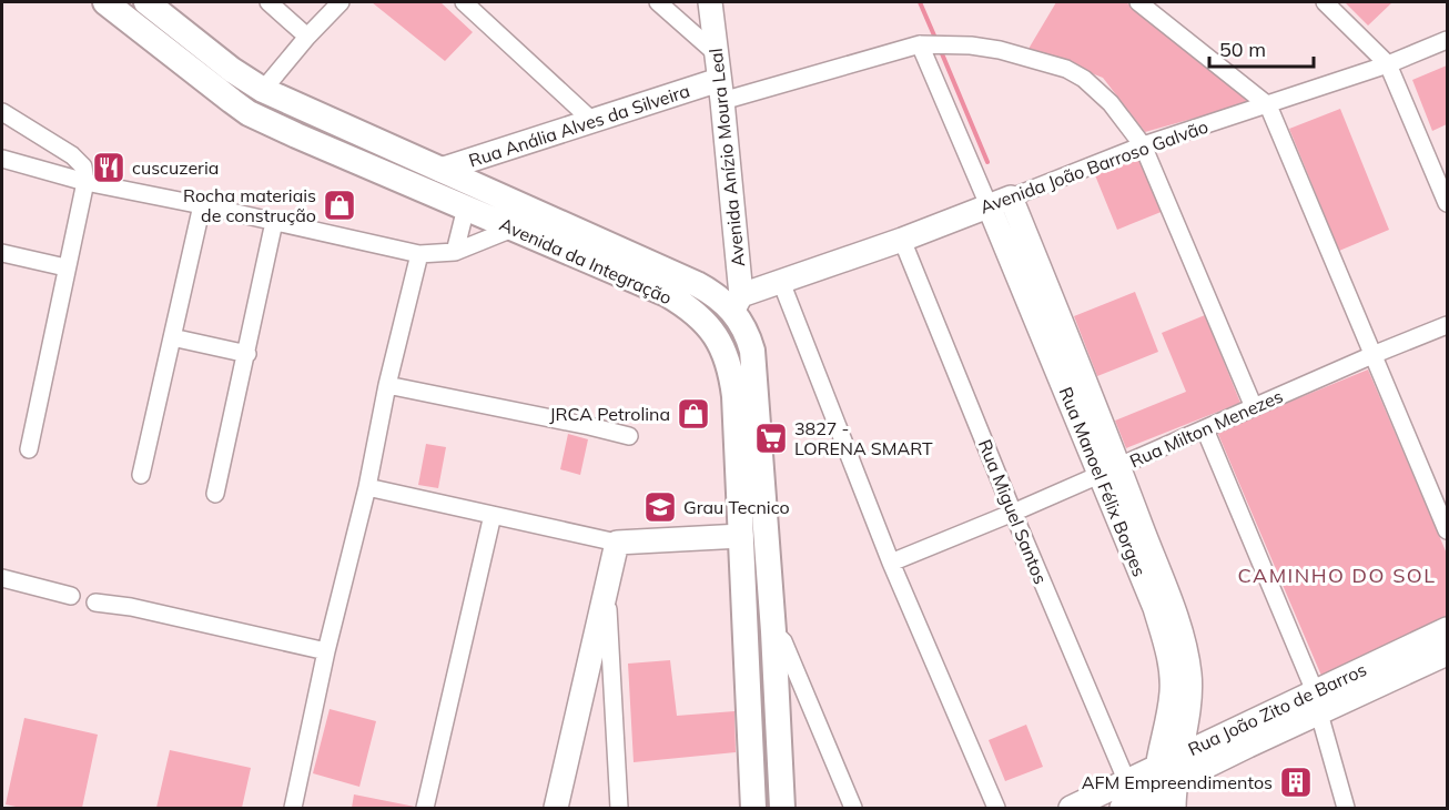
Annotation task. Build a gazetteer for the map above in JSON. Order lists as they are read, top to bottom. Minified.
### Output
{"streets":{"main road":["Avenida da Integração"],"street":["Rua Anália Alves da Silveira","Avenida Anízio Moura Leal","Avenida João Barroso Galvão","Rua Milton Menezes","Rua Manoel Félix Borges","Rua Miguel Santos","Rua João Zito de Barros"]},"crossings":[["Rua Anália Alves da Silveira","Avenida Anízio Moura Leal"],["Rua Anália Alves da Silveira","Avenida da Integração"],["Avenida Anízio Moura Leal","Avenida João Barroso Galvão"],["Avenida Anízio Moura Leal","Avenida da Integração"],["Avenida João Barroso Galvão","Avenida da Integração"],["Avenida João Barroso Galvão","Rua Manoel Félix Borges"],["Avenida João Barroso Galvão","Rua Miguel Santos"],["Rua Milton Menezes","Rua Manoel Félix Borges"],["Rua Milton Menezes","Rua Miguel Santos"],["Rua Manoel Félix Borges","Rua João Zito de Barros"],["Rua Miguel Santos","Rua João Zito de Barros"]],"districts":["CAMINHO DO SOL"],"places":{"restaurant":["cuscuzeria"],"shop":["Rocha materiais de construção","JRCA Petrolina"],"supermarket":["3827 - LORENA SMART"],"school or university":["Grau Tecnico"],"building":["AFM Empreendimentos"]},"scale_bar":"50 m"}
